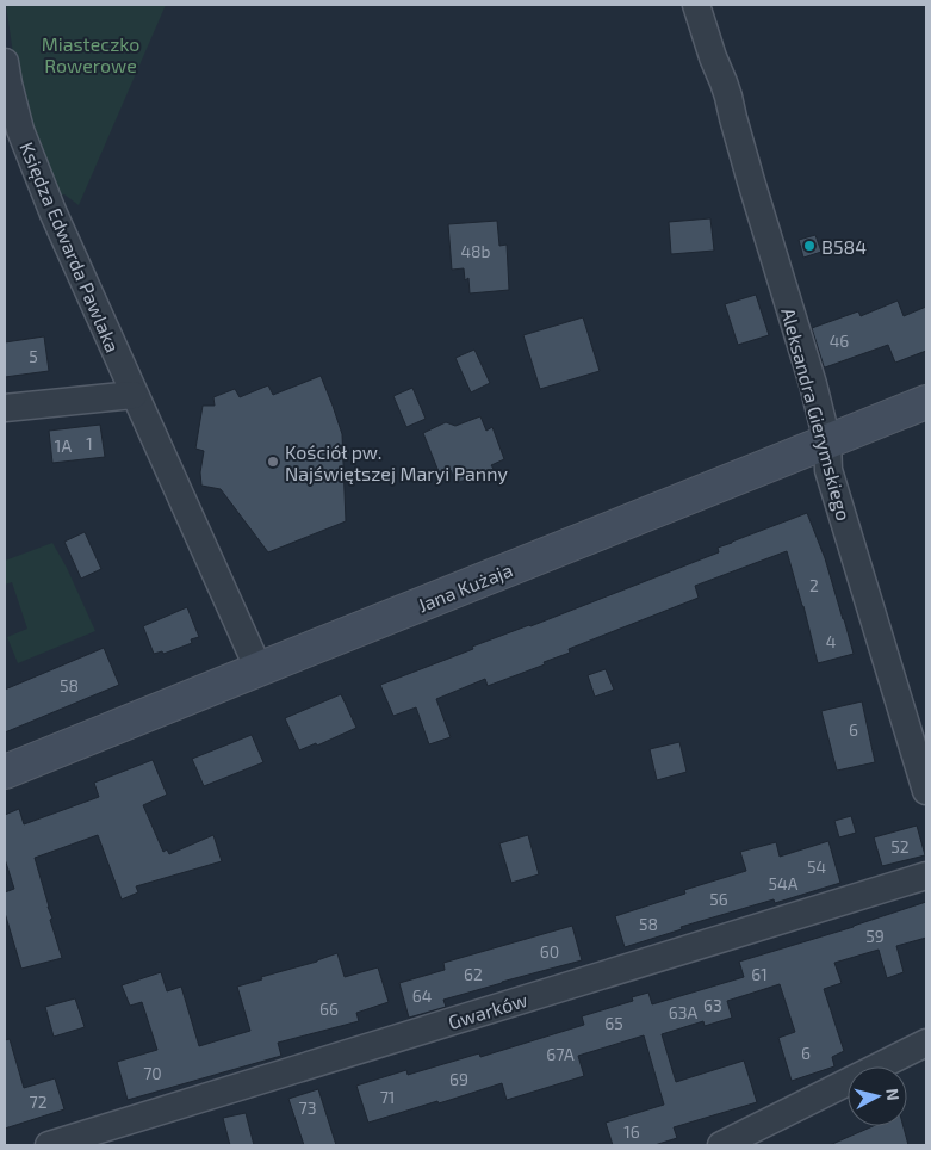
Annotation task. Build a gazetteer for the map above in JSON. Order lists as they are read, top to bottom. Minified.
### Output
{"streets":{"street":["Księdza Edwarda Pawlaka","Aleksandra Gierymskiego","Jana Kużaja","Gwarków"]},"crossings":[["Księdza Edwarda Pawlaka","Jana Kużaja"],["Aleksandra Gierymskiego","Jana Kużaja"]],"parks":["Miasteczko Rowerowe"],"places":["B584","Kościół pw. Najświętszej Maryi Panny"],"house_numbers":["48b","46","5","1","1A","2","4","58","6","52","54","54A","56","58","59","60","62","61","64","63","66","63A","65","6","67A","70","69","71","72","73","16"],"north":"right"}
